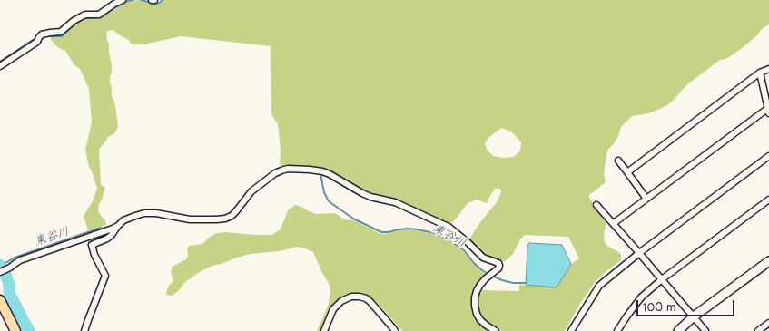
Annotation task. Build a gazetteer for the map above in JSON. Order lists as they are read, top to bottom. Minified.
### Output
{"water":["東谷川"],"scale_bar":"100 m"}
